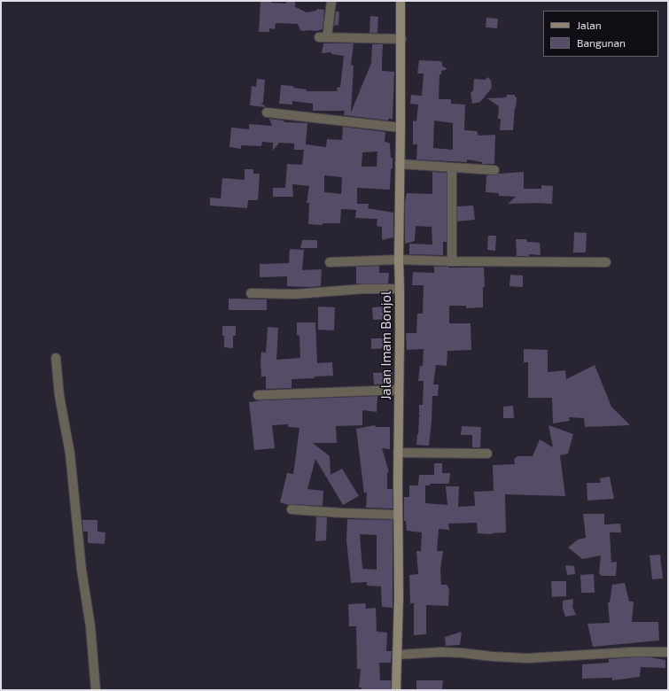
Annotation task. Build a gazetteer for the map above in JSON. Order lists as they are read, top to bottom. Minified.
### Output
{"streets":{"main road":["Jalan Imam Bonjol"]},"legend":["Jalan","Bangunan"]}
